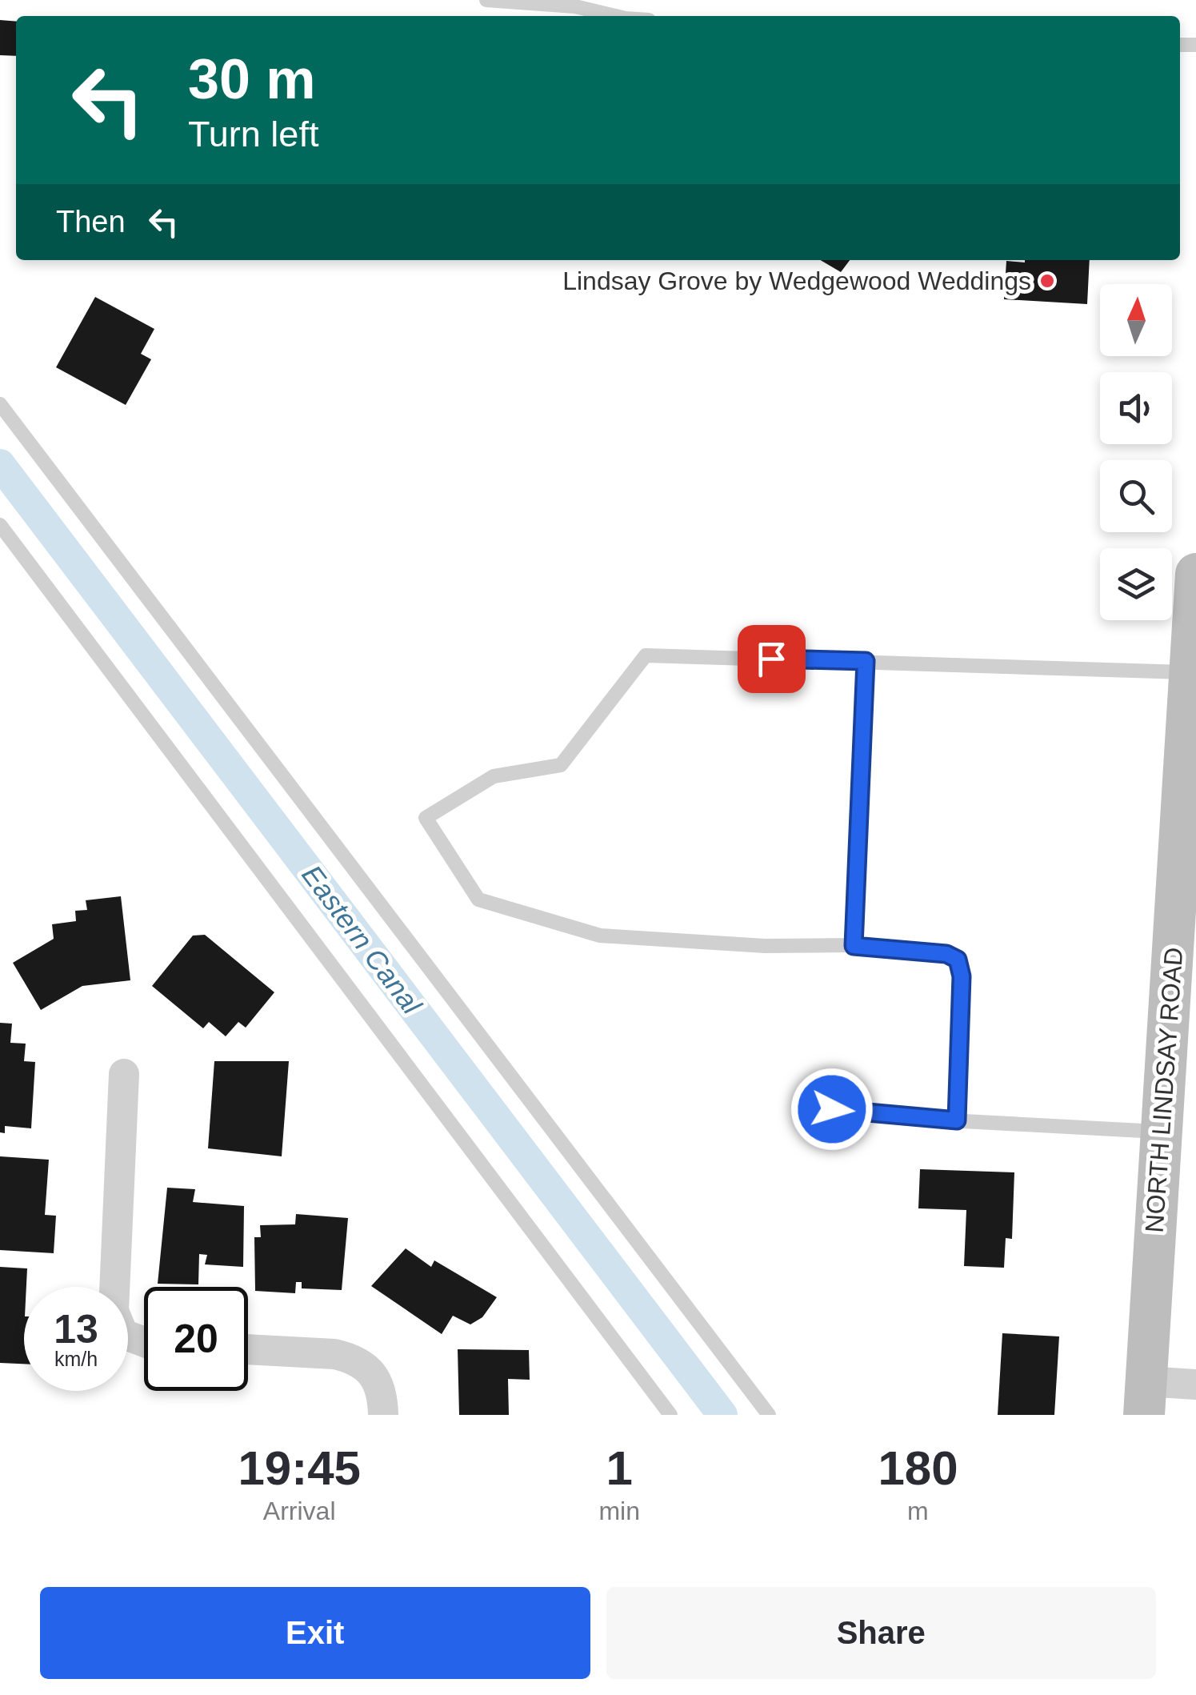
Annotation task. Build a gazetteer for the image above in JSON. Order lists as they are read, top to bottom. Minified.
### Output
{"streets":{"main road":["NORTH LINDSAY ROAD"]},"water":["Eastern Canal"],"places":["Lindsay Grove by Wedgewood Weddings"],"north":"top","page":{"turn":["30 m","Turn left"],"then":"Then","speed":"13 km/h","limit":"20","eta":["19:45","Arrival","1","min","180","m"],"buttons":["Exit","Share"]}}
